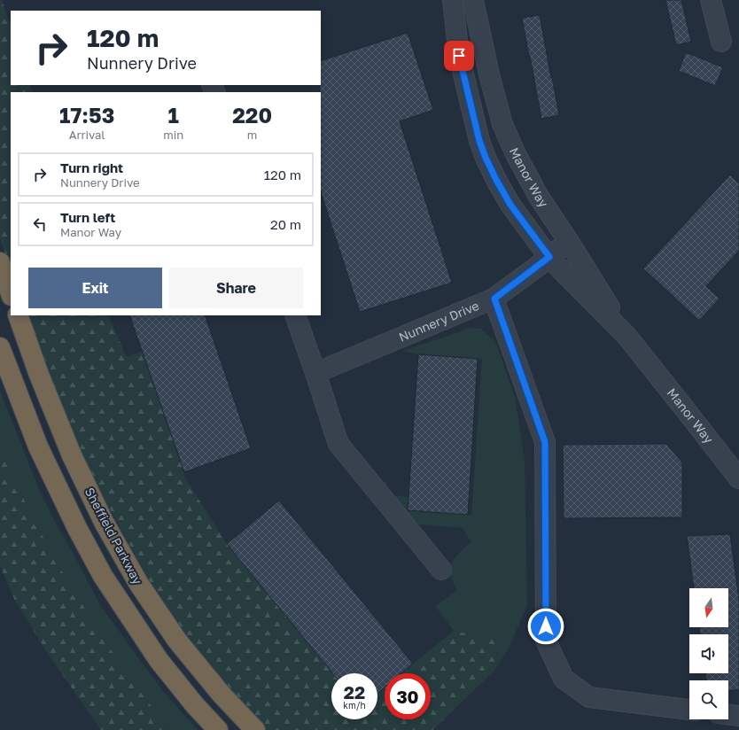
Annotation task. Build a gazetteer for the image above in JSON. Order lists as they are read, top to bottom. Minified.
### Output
{"streets":{"highway":["Sheffield Parkway"],"street":["Manor Way","Nunnery Drive"]},"crossings":[["Manor Way","Nunnery Drive"]],"north":"bottom","page":{"turn":["120 m","Nunnery Drive"],"eta":["17:53","Arrival","1","min","220","m"],"list":[{"name":"Turn right","note":"Nunnery Drive","value":"120 m"},{"name":"Turn left","note":"Manor Way","value":"20 m"}],"buttons":["Exit","Share"],"speed":"22 km/h","limit":"30"}}
